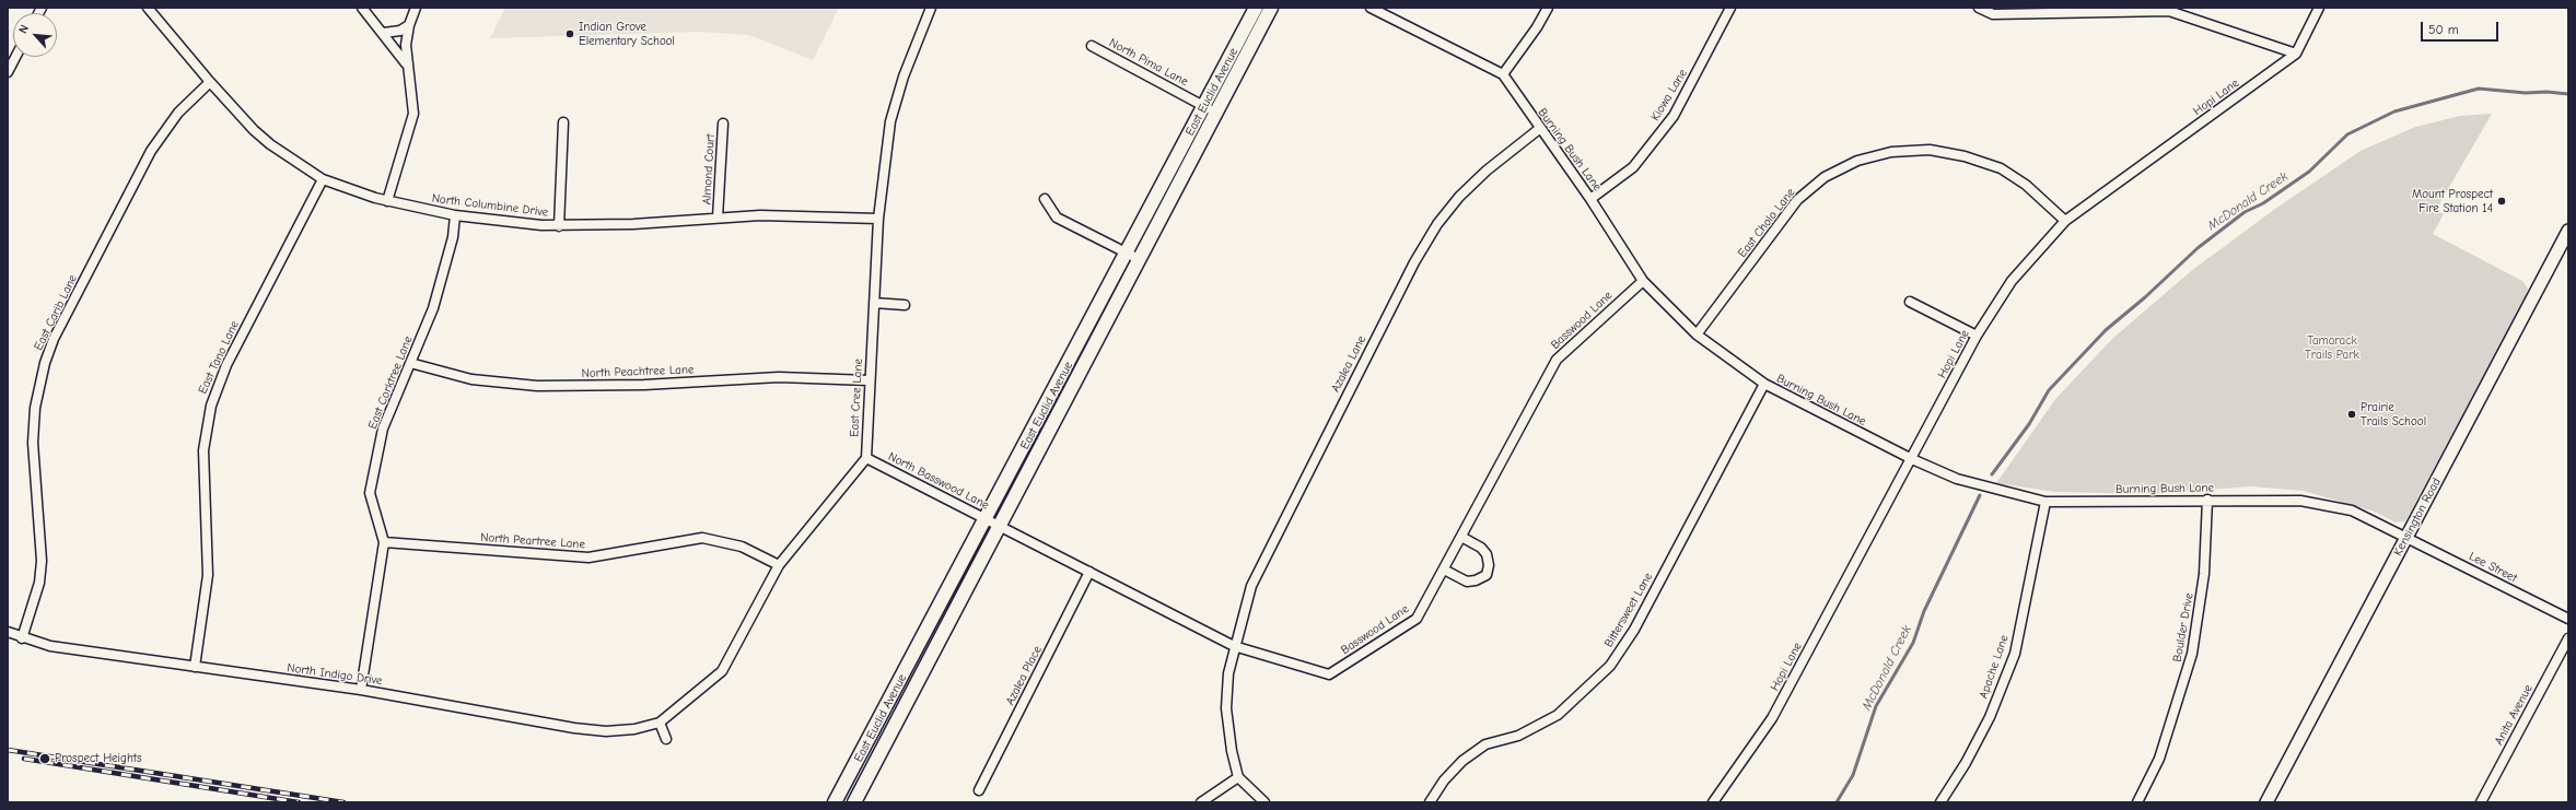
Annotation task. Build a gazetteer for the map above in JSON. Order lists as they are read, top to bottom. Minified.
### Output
{"streets":{"main road":["East Euclid Avenue","Kensington Road"],"street":["North Pima Lane","Kiowa Lane","Hopi Lane","Burning Bush Lane","Almond Court","North Columbine Drive","East Cholo Lane","East Carib Lane","Basswood Lane","East Tano Lane","Azalea Lane","North Peachtree Lane","East Corktree Lane","East Cree Lane","North Basswood Lane","North Peartree Lane","Lee Street","Bittersweet Lane","Boulder Drive","Apache Lane","North Indigo Drive","Azalea Place","Anita Avenue"]},"crossings":[["North Pima Lane","East Euclid Avenue"],["East Euclid Avenue","Basswood Lane"],["East Euclid Avenue","North Basswood Lane"],["Kiowa Lane","Burning Bush Lane"],["Hopi Lane","Burning Bush Lane"],["Hopi Lane","East Cholo Lane"],["Burning Bush Lane","East Cholo Lane"],["Burning Bush Lane","Basswood Lane"],["Burning Bush Lane","Azalea Lane"],["Burning Bush Lane","Kensington Road"],["Burning Bush Lane","Lee Street"],["Burning Bush Lane","Bittersweet Lane"],["Burning Bush Lane","Boulder Drive"],["Burning Bush Lane","Apache Lane"],["Almond Court","North Columbine Drive"],["North Columbine Drive","East Carib Lane"],["North Columbine Drive","East Tano Lane"],["North Columbine Drive","East Corktree Lane"],["North Columbine Drive","East Cree Lane"],["East Carib Lane","North Indigo Drive"],["Basswood Lane","Azalea Lane"],["Basswood Lane","North Basswood Lane"],["Basswood Lane","Azalea Place"],["East Tano Lane","North Indigo Drive"],["North Peachtree Lane","East Corktree Lane"],["North Peachtree Lane","East Cree Lane"],["East Corktree Lane","North Peartree Lane"],["East Corktree Lane","North Indigo Drive"],["East Cree Lane","North Basswood Lane"],["Kensington Road","Lee Street"]],"water":["McDonald Creek"],"parks":["Tamarack Trails Park"],"places":["Indian Grove Elementary School","Mount Prospect Fire Station 14","Prairie Trails School","Prospect Heights"],"scale_bar":"50 m","north":"top left"}
